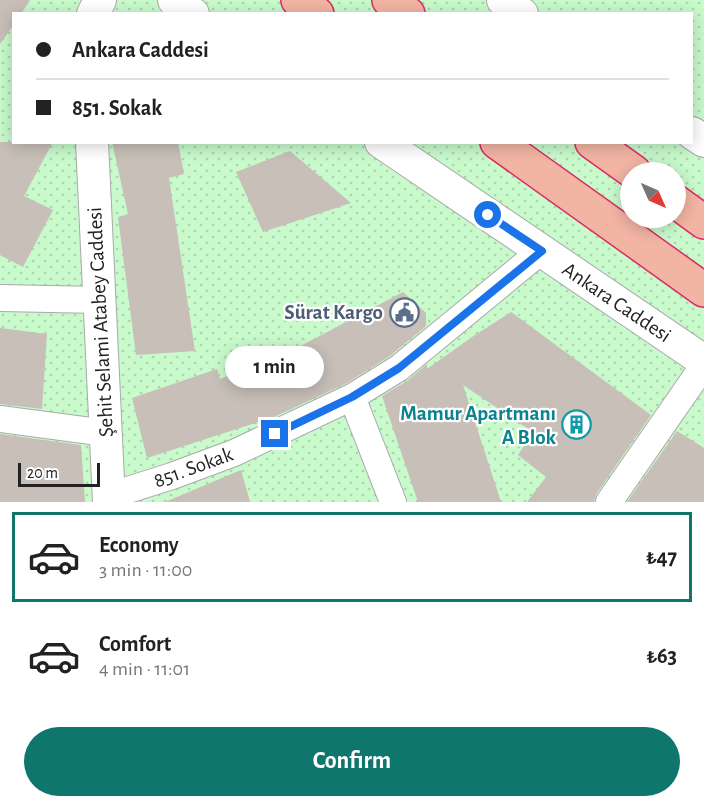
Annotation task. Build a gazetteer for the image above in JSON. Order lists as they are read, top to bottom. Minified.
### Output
{"streets":{"street":["Ankara Caddesi","Şehit Selami Atabey Caddesi","851. Sokak"]},"crossings":[["Ankara Caddesi","851. Sokak"],["Şehit Selami Atabey Caddesi","851. Sokak"]],"places":{"public building":["Sürat Kargo"],"building":["Mamur Apartmanı A Blok"]},"scale_bar":"20 m","north":"bottom right","page":{"banner":["Ankara Caddesi","851. Sokak"],"bubble":"1 min","scale":"20 m","list":[{"name":"Economy","note":"3 min · 11:00","value":"₺47"},{"name":"Comfort","note":"4 min · 11:01","value":"₺63"}],"buttons":"Confirm"}}
